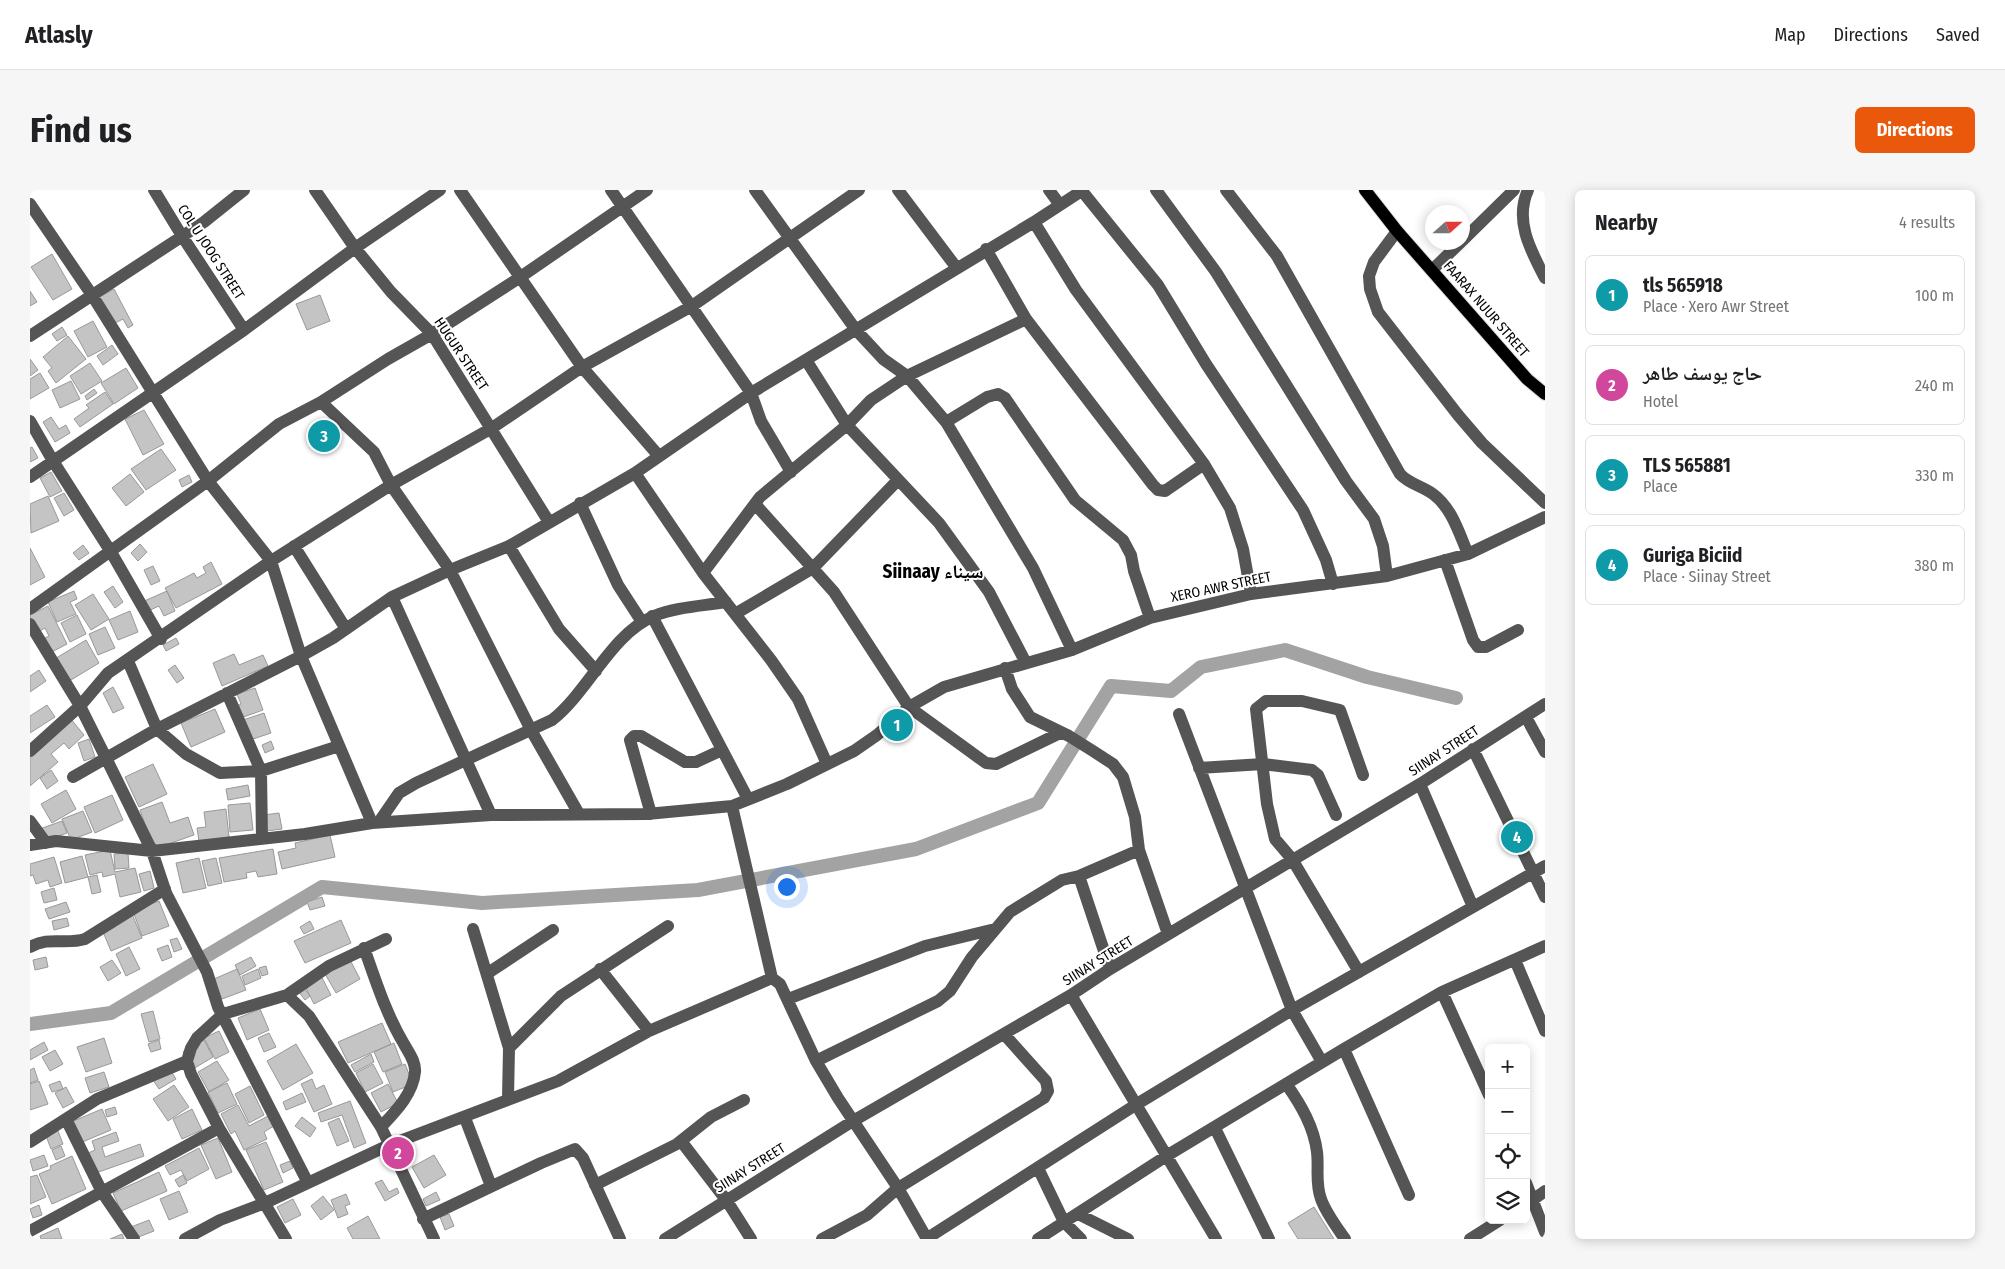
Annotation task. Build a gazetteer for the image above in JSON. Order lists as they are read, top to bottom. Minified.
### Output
{"streets":{"main road":["FAARAX NUUR STREET"],"street":["COL U JOOG STREET","HUGUR STREET","XERO AWR STREET","SIINAY STREET"]},"districts":["Siinaay سيناء"],"north":"right","page":{"header":"Atlasly","nav":["Map","Directions","Saved"],"buttons":"Directions","title":"Find us","heading":["Nearby","4 results"],"list":[{"mark":"1","name":"tls 565918","note":"Place · Xero Awr Street","value":"100 m"},{"mark":"2","name":"حاج يوسف طاهر","note":"Hotel","value":"240 m"},{"mark":"3","name":"TLS 565881","note":"Place","value":"330 m"},{"mark":"4","name":"Guriga Biciid","note":"Place · Siinay Street","value":"380 m"}],"pins":["3","1","4","2"],"map_buttons":["+","−"]}}
